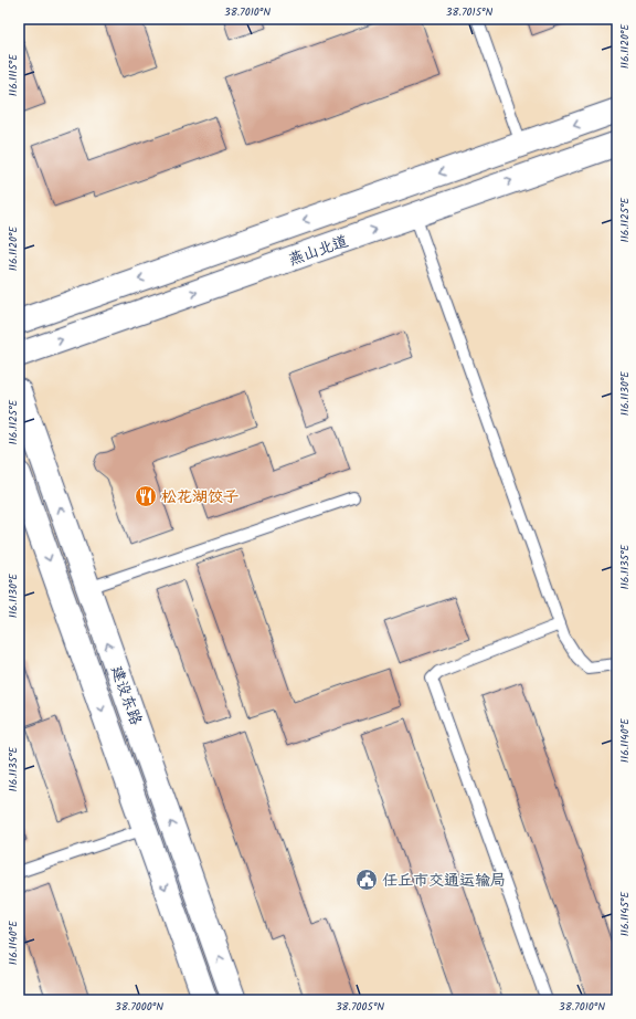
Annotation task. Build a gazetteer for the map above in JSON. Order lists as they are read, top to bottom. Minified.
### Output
{"streets":{"main road":["燕山北道","建设东路"]},"places":{"restaurant":["松花湖饺子"],"public building":["任丘市交通运输局"]},"coordinates":["38.7010°N","38.7015°N","116.1120°E","116.1115°E","116.1125°E","116.1130°E","116.1135°E","116.1140°E","116.1145°E","38.7000°N","38.7005°N"]}
